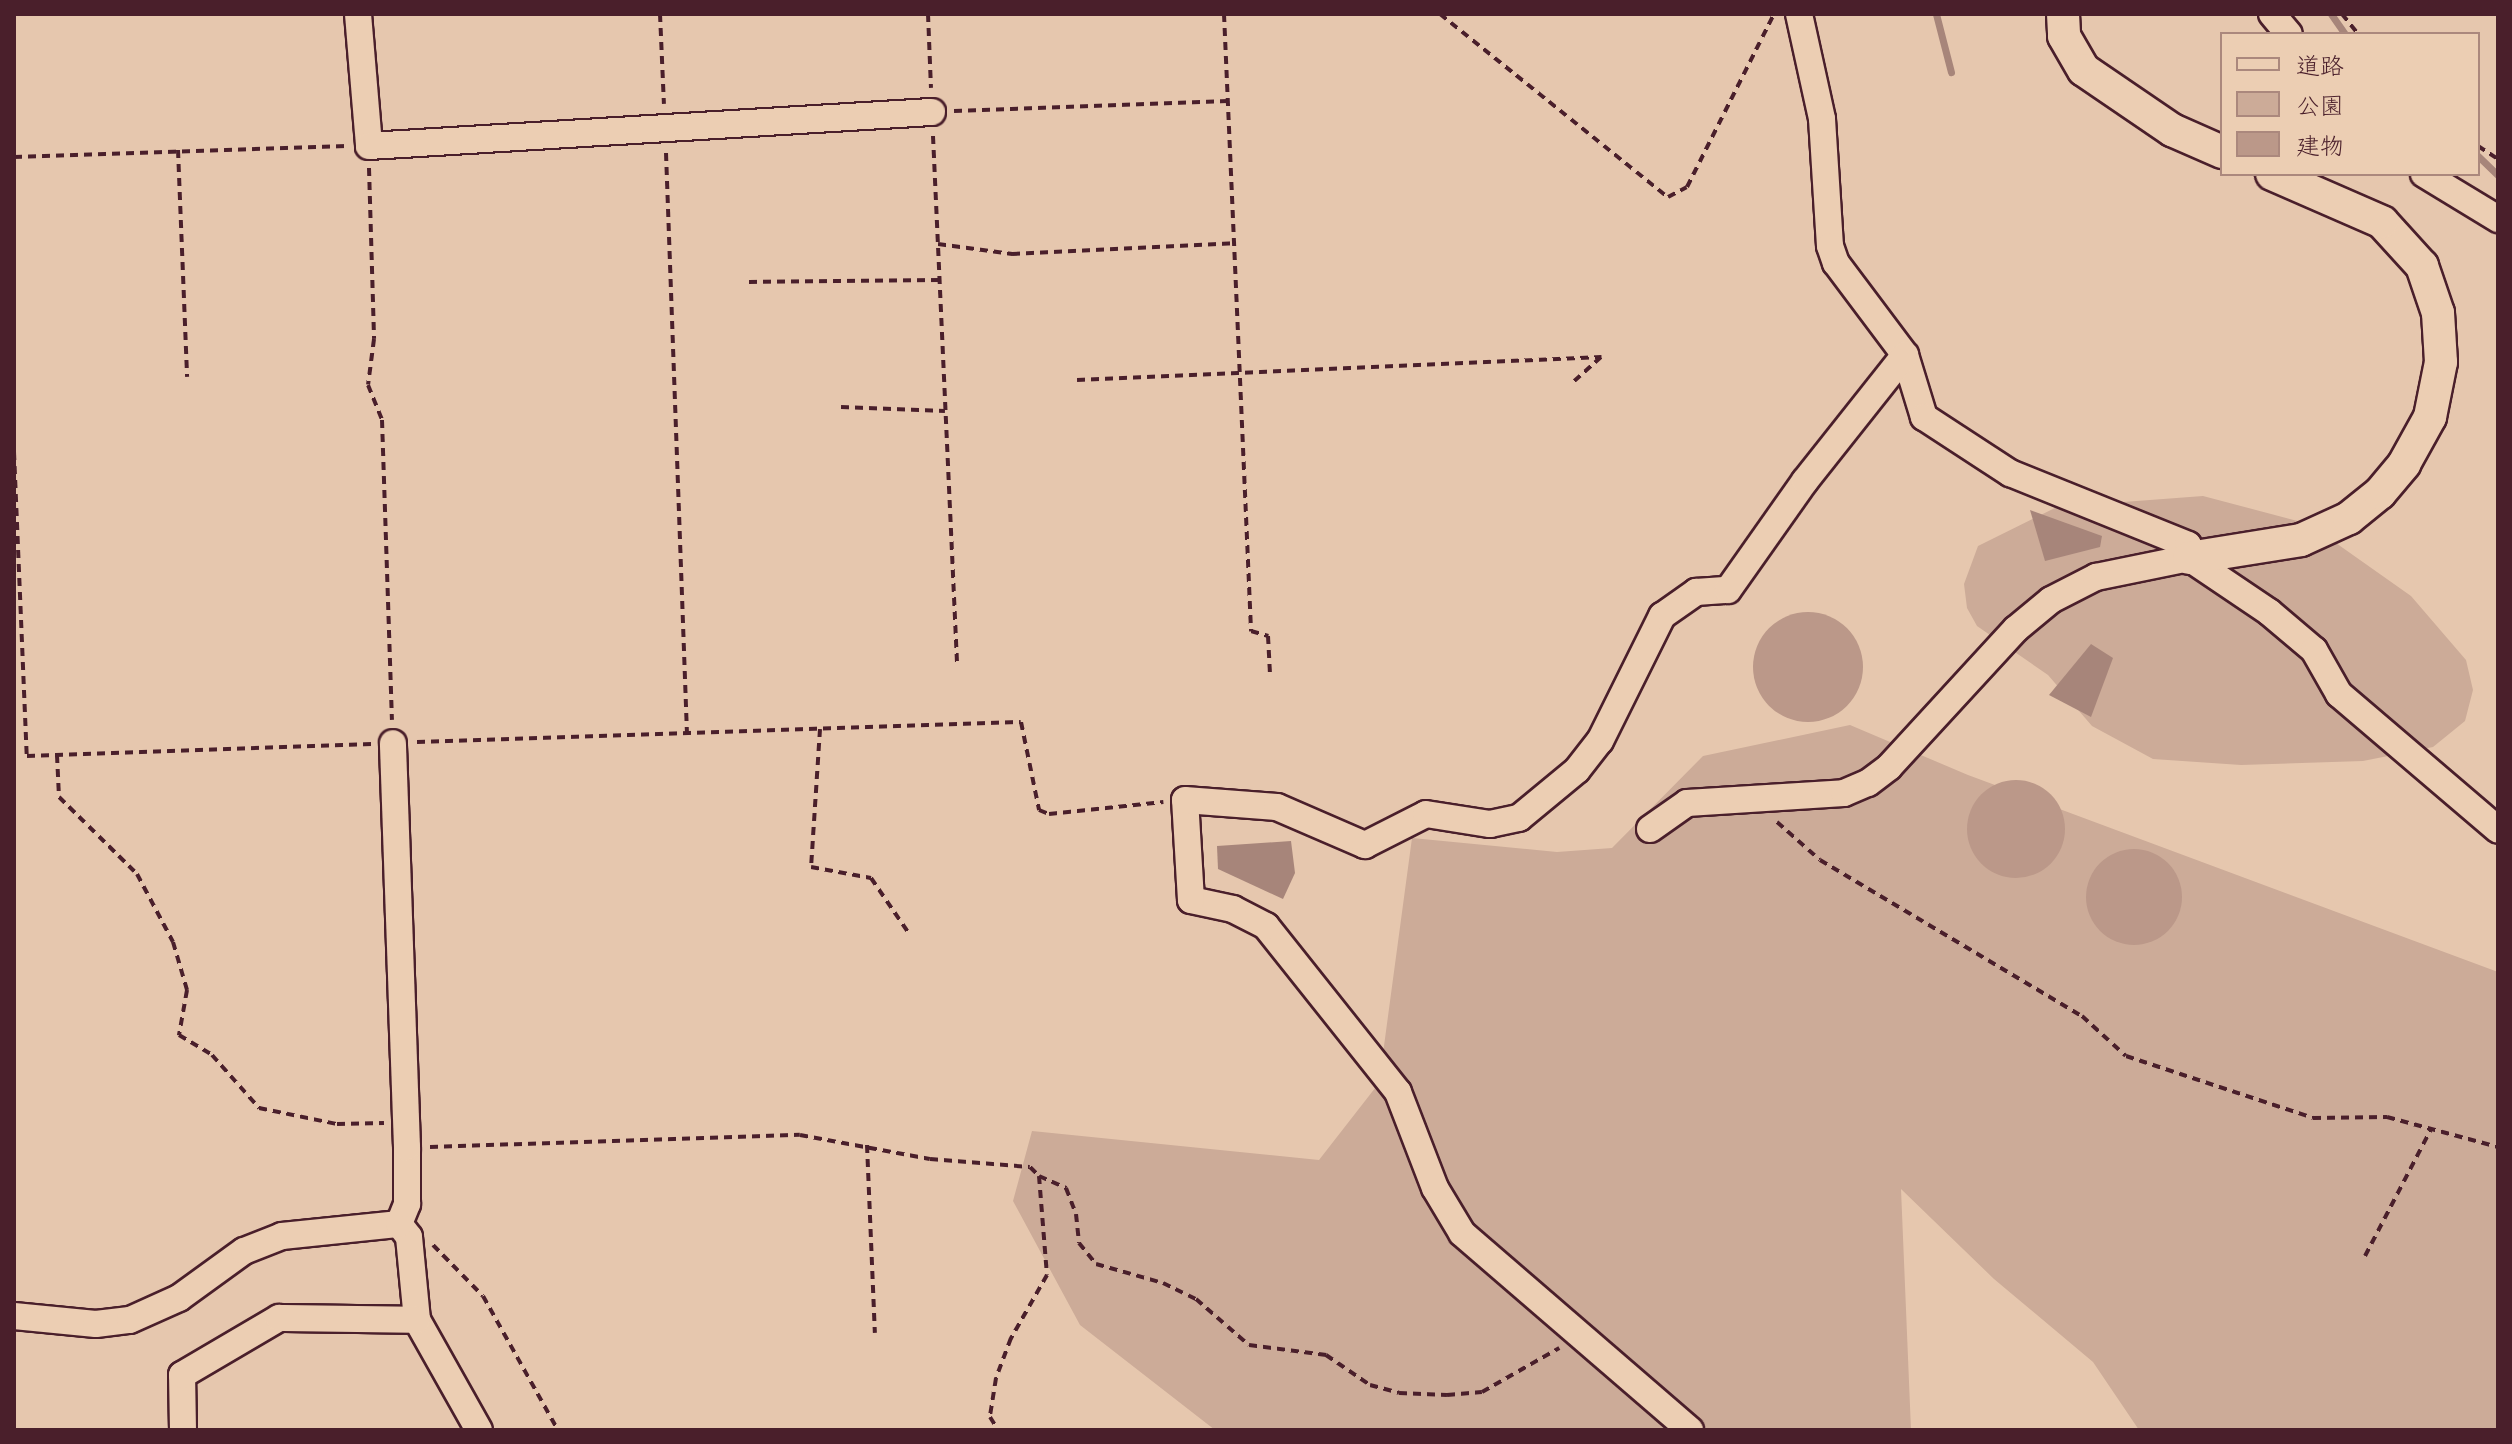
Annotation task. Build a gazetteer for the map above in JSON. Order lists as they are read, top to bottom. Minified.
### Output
{"legend":["道路","公園","建物"]}
